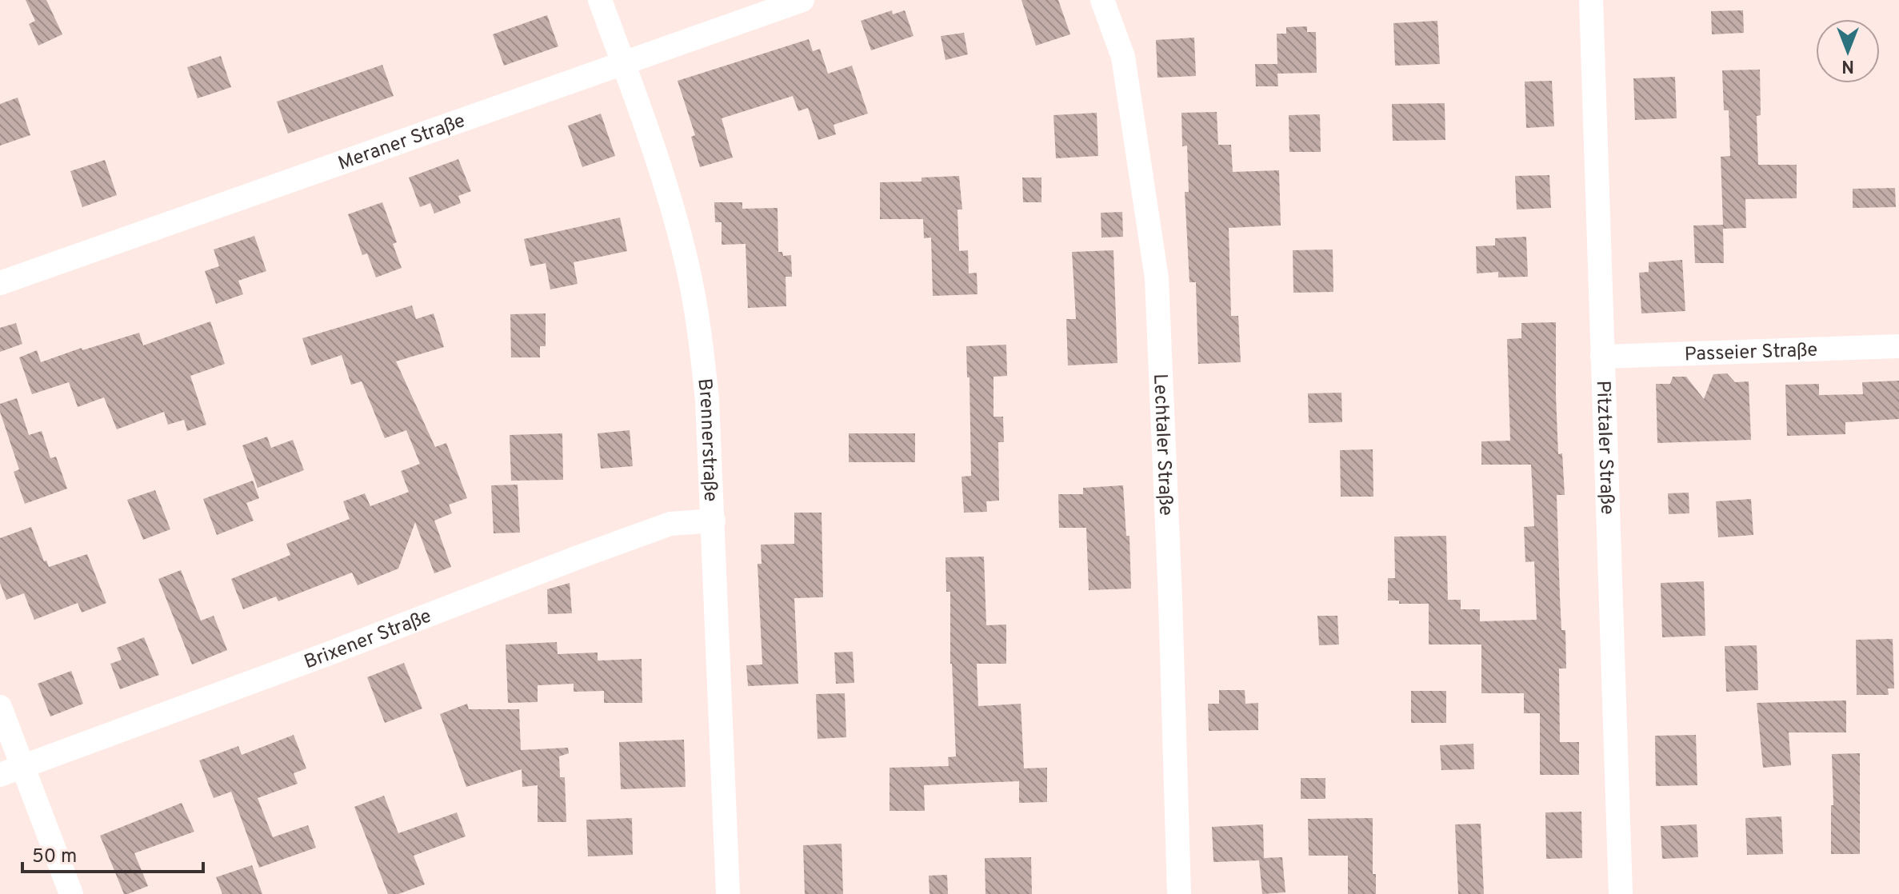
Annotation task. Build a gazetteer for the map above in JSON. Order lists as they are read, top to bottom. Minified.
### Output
{"streets":{"street":["Meraner Straße","Passeier Straße","Brennerstraße","Lechtaler Straße","Pitztaler Straße","Brixener Straße"]},"crossings":[["Meraner Straße","Brennerstraße"],["Passeier Straße","Pitztaler Straße"],["Brennerstraße","Brixener Straße"]],"scale_bar":"50 m","north":"bottom"}
